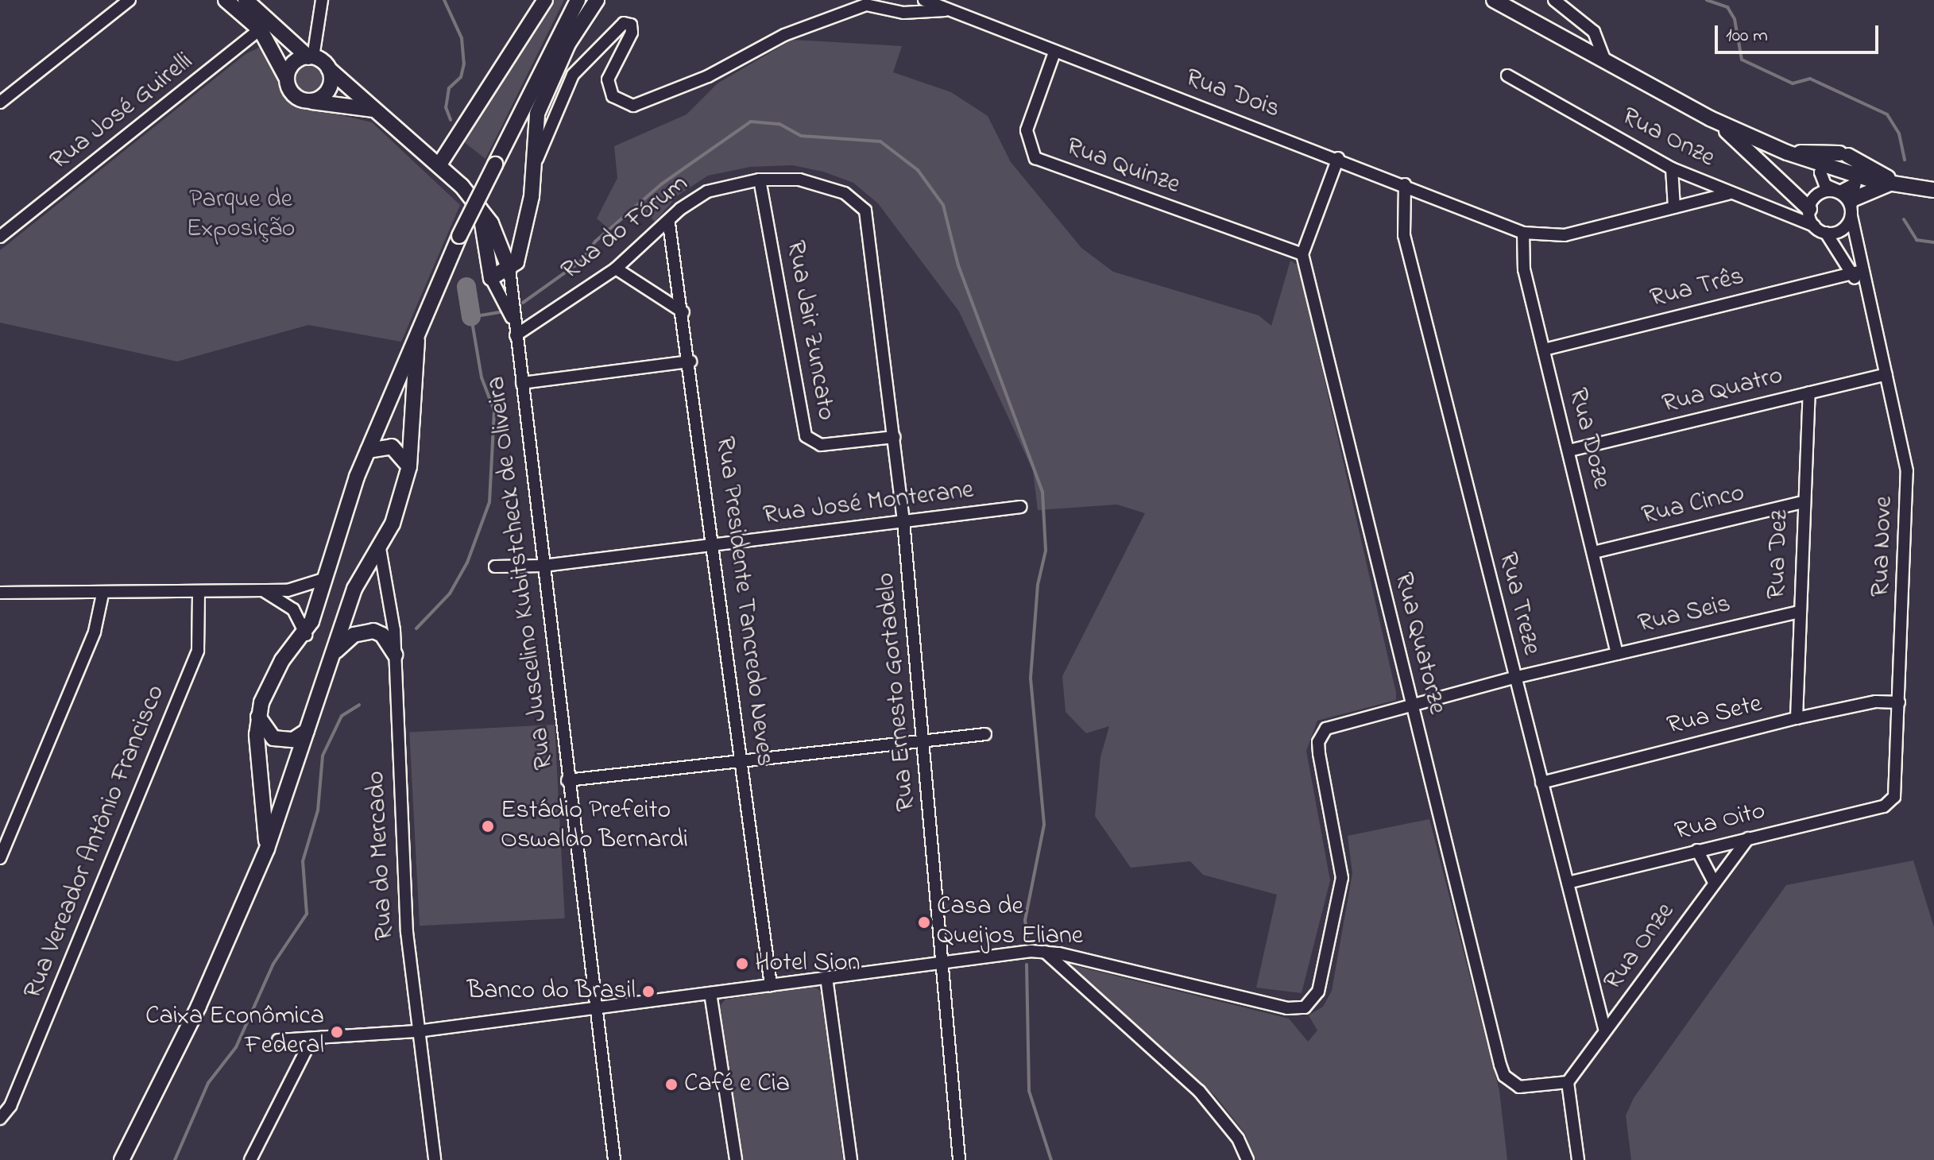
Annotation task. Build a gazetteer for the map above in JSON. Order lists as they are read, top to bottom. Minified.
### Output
{"streets":{"street":["Rua Dois","Rua José Guirelli","Rua Onze","Rua Quinze","Rua do Fórum","Rua Três","Rua Jair Zuncato","Rua Quatro","Rua Doze","Rua José Monterane","Rua Cinco","Rua Nove","Rua Dez","Rua Juscelino Kubitstcheck de Oliveira","Rua Presidente Tancredo Neves","Rua Treze","Rua Seis","Rua Quatorze","Rua Ernesto Gortadelo","Rua Sete","Rua Oito","Rua Vereador Antônio Francisco","Rua do Mercado"]},"crossings":[["Rua Dois","Rua Onze"],["Rua Dois","Rua Quinze"],["Rua Dois","Rua Doze"],["Rua Dois","Rua Treze"],["Rua Onze","Rua Nove"],["Rua Onze","Rua Treze"],["Rua Onze","Rua Quatorze"],["Rua Onze","Rua Oito"],["Rua Quinze","Rua Quatorze"],["Rua do Fórum","Rua Jair Zuncato"],["Rua do Fórum","Rua Juscelino Kubitstcheck de Oliveira"],["Rua do Fórum","Rua Presidente Tancredo Neves"],["Rua do Fórum","Rua Ernesto Gortadelo"],["Rua Três","Rua Doze"],["Rua Três","Rua Nove"],["Rua Jair Zuncato","Rua Ernesto Gortadelo"],["Rua Quatro","Rua Doze"],["Rua Quatro","Rua Nove"],["Rua Quatro","Rua Dez"],["Rua Doze","Rua Cinco"],["Rua Doze","Rua Seis"],["Rua José Monterane","Rua Juscelino Kubitstcheck de Oliveira"],["Rua José Monterane","Rua Presidente Tancredo Neves"],["Rua José Monterane","Rua Ernesto Gortadelo"],["Rua Cinco","Rua Dez"],["Rua Nove","Rua Sete"],["Rua Nove","Rua Oito"],["Rua Dez","Rua Seis"],["Rua Dez","Rua Sete"],["Rua Treze","Rua Seis"],["Rua Treze","Rua Sete"],["Rua Treze","Rua Oito"],["Rua Seis","Rua Quatorze"]],"parks":["Parque de Exposição"],"places":["Estádio Prefeito Oswaldo Bernardi","Casa de Queijos Eliane","Hotel Sion","Banco do Brasil","Caixa Econômica Federal","Café e Cia"],"scale_bar":"100 m"}
